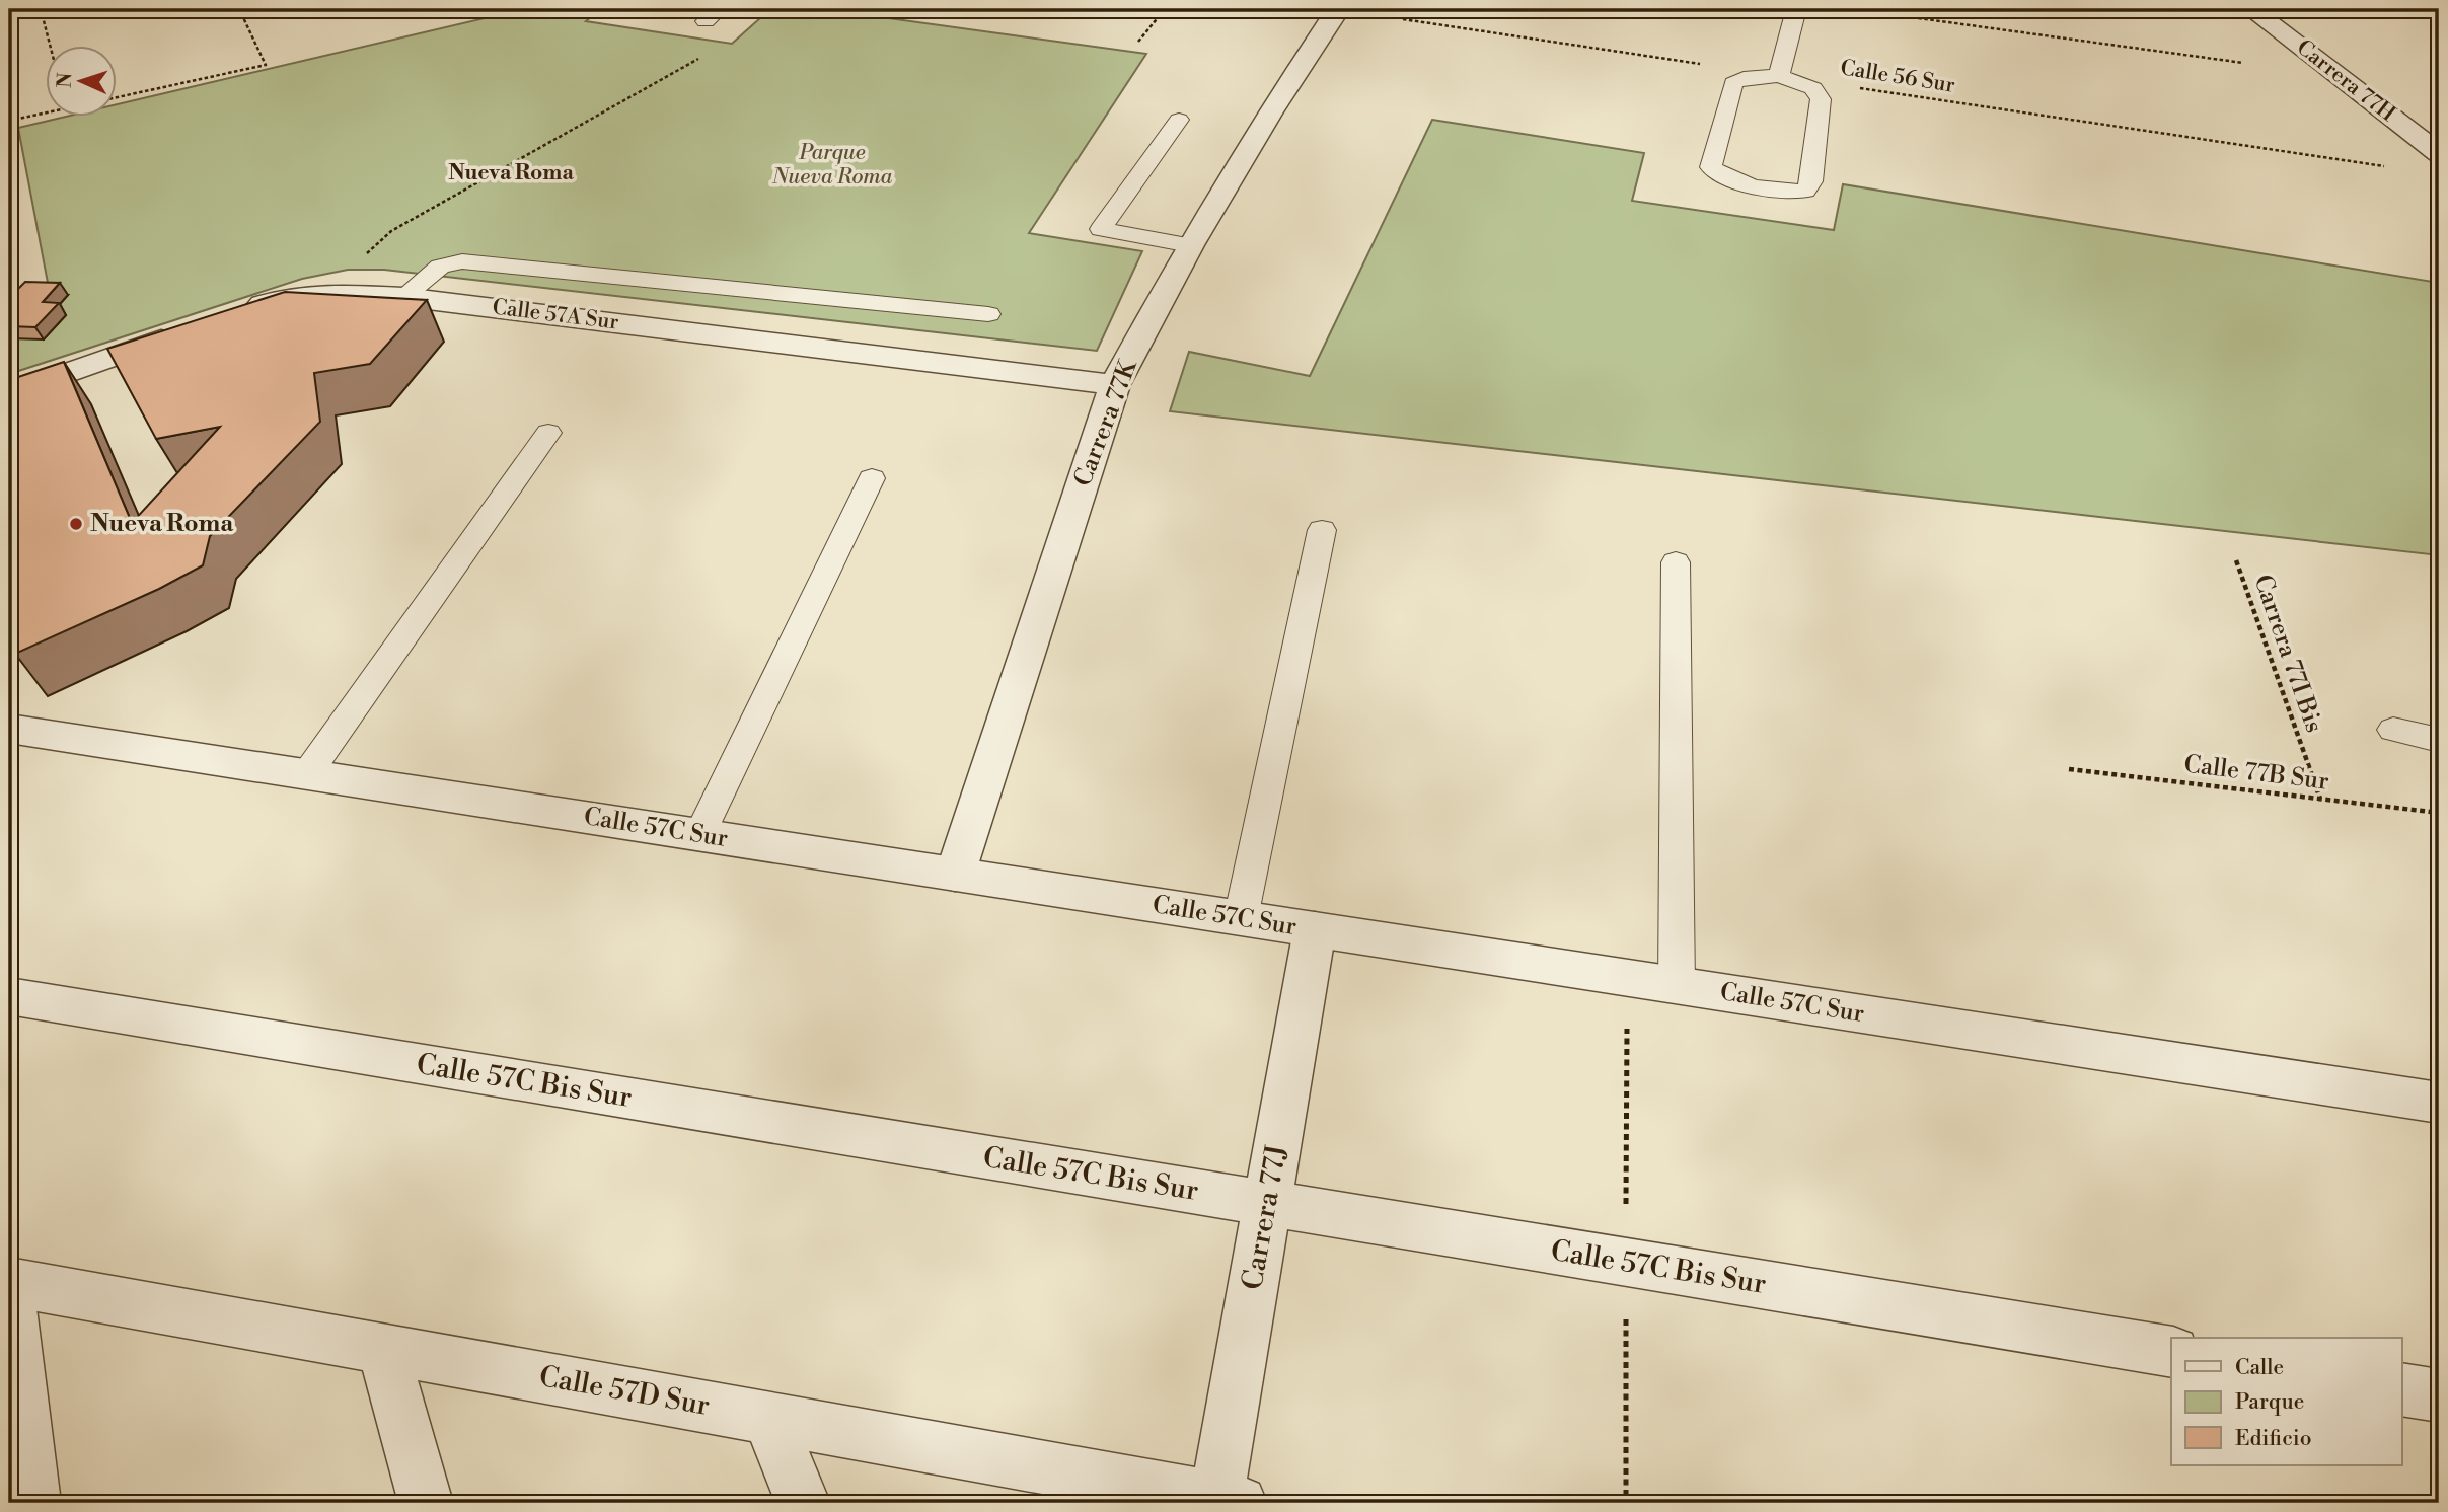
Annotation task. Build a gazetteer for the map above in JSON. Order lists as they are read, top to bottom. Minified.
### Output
{"streets":{"street":["Carrera 77H","Calle 57A Sur","Carrera 77K","Calle 57C Sur","Calle 57C Bis Sur","Carrera 77J","Calle 57D Sur"],"path":["Calle 56 Sur","Carrera 77I Bis","Calle 77B Sur"]},"crossings":[["Calle 57A Sur","Carrera 77K"],["Carrera 77K","Calle 57C Sur"],["Carrera 77I Bis","Calle 77B Sur"],["Calle 57C Sur","Carrera 77J"],["Calle 57C Bis Sur","Carrera 77J"],["Carrera 77J","Calle 57D Sur"]],"districts":["Nueva Roma"],"parks":["Parque Nueva Roma"],"places":["Nueva Roma"],"legend":["Calle","Parque","Edificio"],"north":"left"}
